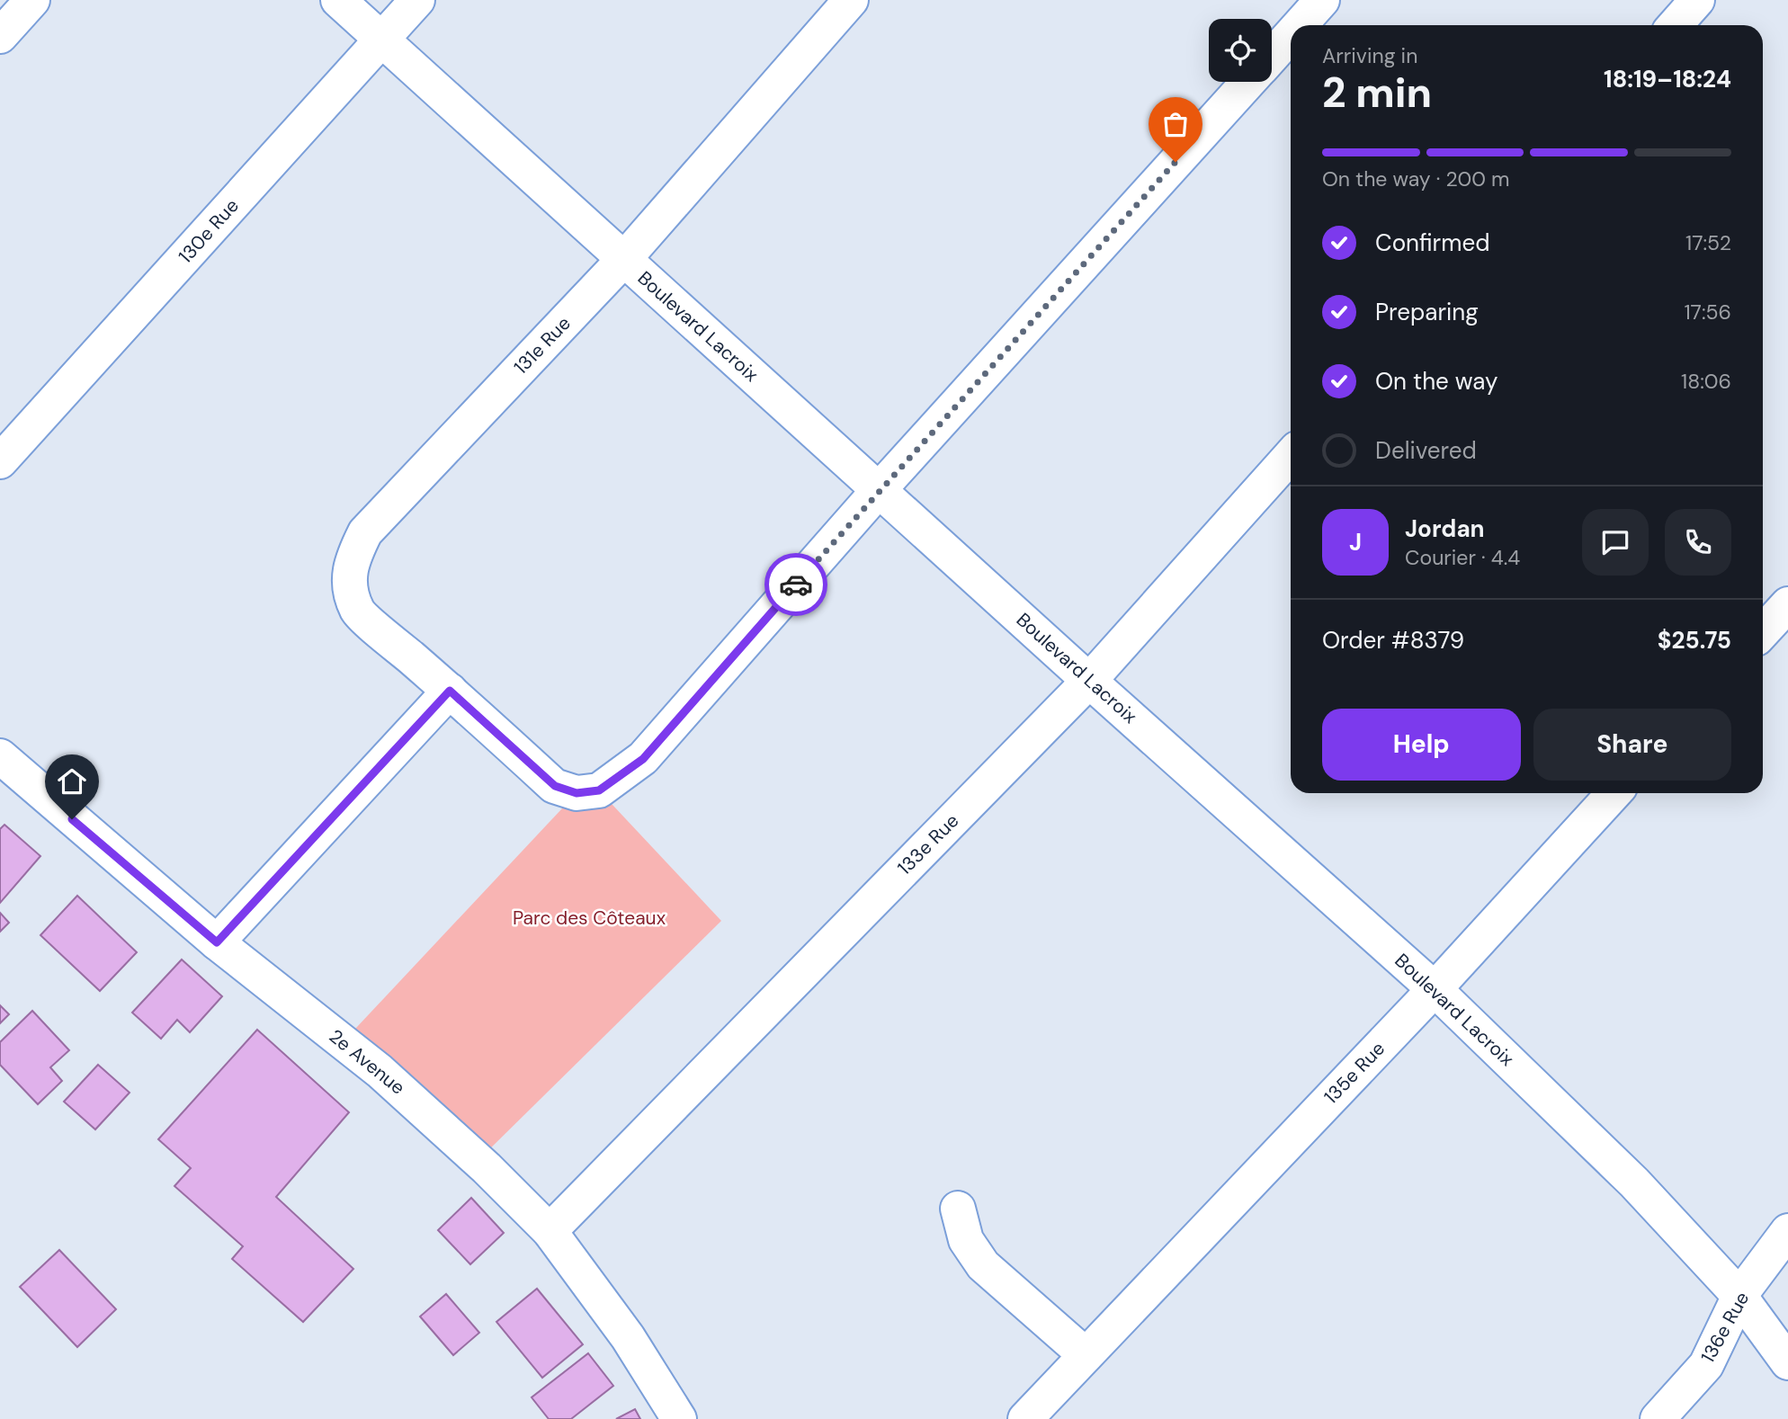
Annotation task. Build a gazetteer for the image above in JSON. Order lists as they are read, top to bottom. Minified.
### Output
{"streets":{"street":["130e Rue","Boulevard Lacroix","131e Rue","133e Rue","2e Avenue","135e Rue","136e Rue"]},"crossings":[["130e Rue","Boulevard Lacroix"],["Boulevard Lacroix","131e Rue"],["Boulevard Lacroix","133e Rue"],["Boulevard Lacroix","135e Rue"],["Boulevard Lacroix","136e Rue"],["133e Rue","2e Avenue"]],"parks":["Parc des Côteaux"],"page":{"heading":["2 min","Arriving in","18:19–18:24"],"panel":["Jordan","Courier · 4.4","Order #8379","$25.75"],"bar":"On the way · 200 m","list":[["Confirmed","17:52"],["Preparing","17:56"],["On the way","18:06"],"Delivered"],"round":"J","buttons":["Help","Share"]}}
